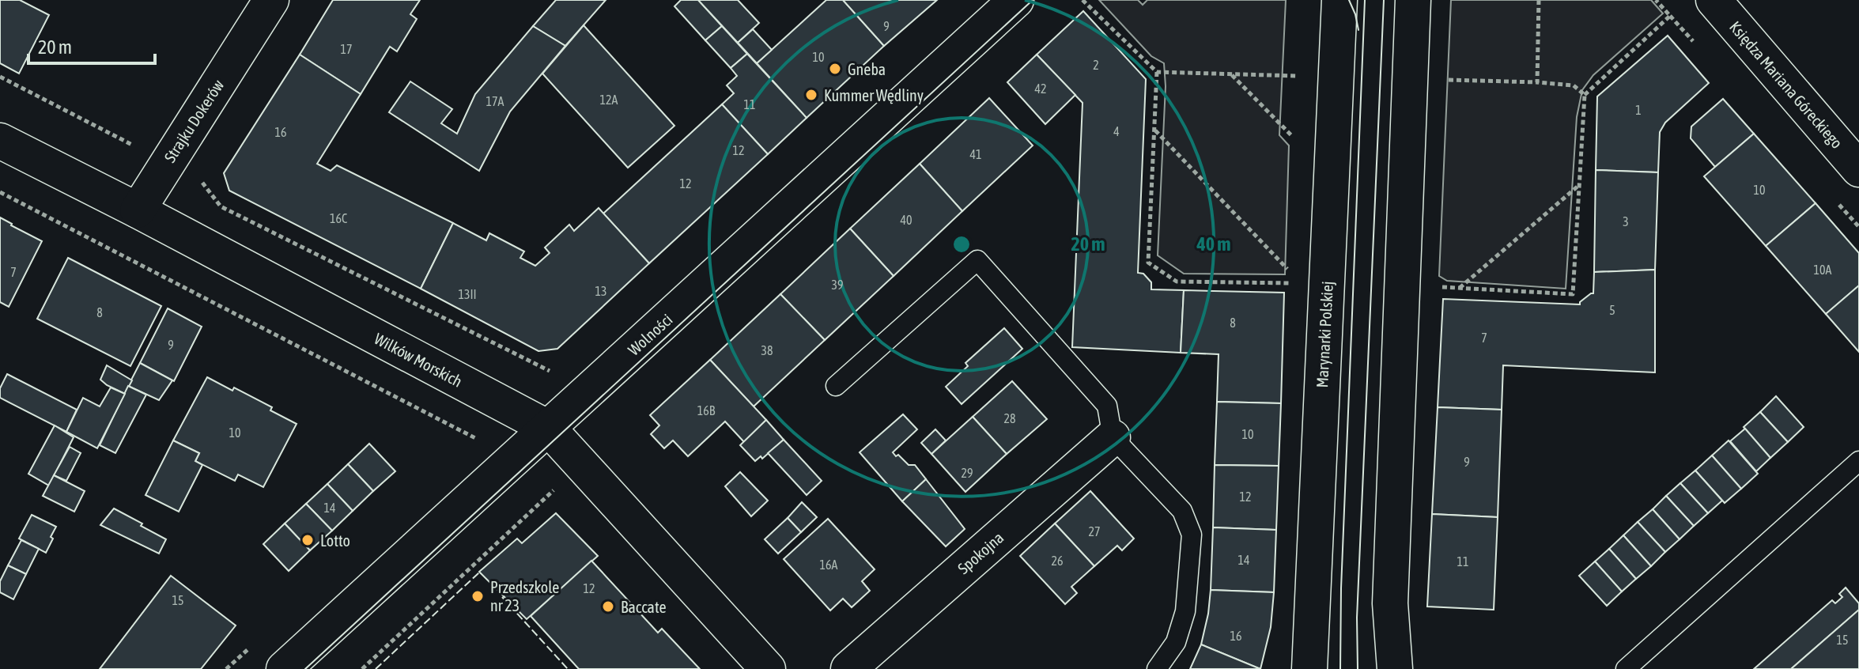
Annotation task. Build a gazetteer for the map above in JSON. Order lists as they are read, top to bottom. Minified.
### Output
{"streets":{"street":["Księdza Mariana Góreckiego","Strajku Dokerów","Wolności","Marynarki Polskiej","Wilków Morskich","Spokojna"]},"crossings":[["Strajku Dokerów","Wilków Morskich"],["Wolności","Wilków Morskich"]],"places":["Gneba","Kummer Wędliny","Lotto","Przedszkole nr 23","Baccate"],"house_numbers":["9","17","10","2","42","12A","17A","11","1","4","16","12","41","12","10","16C","40","3","10A","7","39","13","13II","5","8","8","7","9","38","16B","28","10","10","9","29","12","14","27","14","26","11","16A","12","15","16","15"],"scale_bar":"20 m","rings":["20 m","40 m"]}
